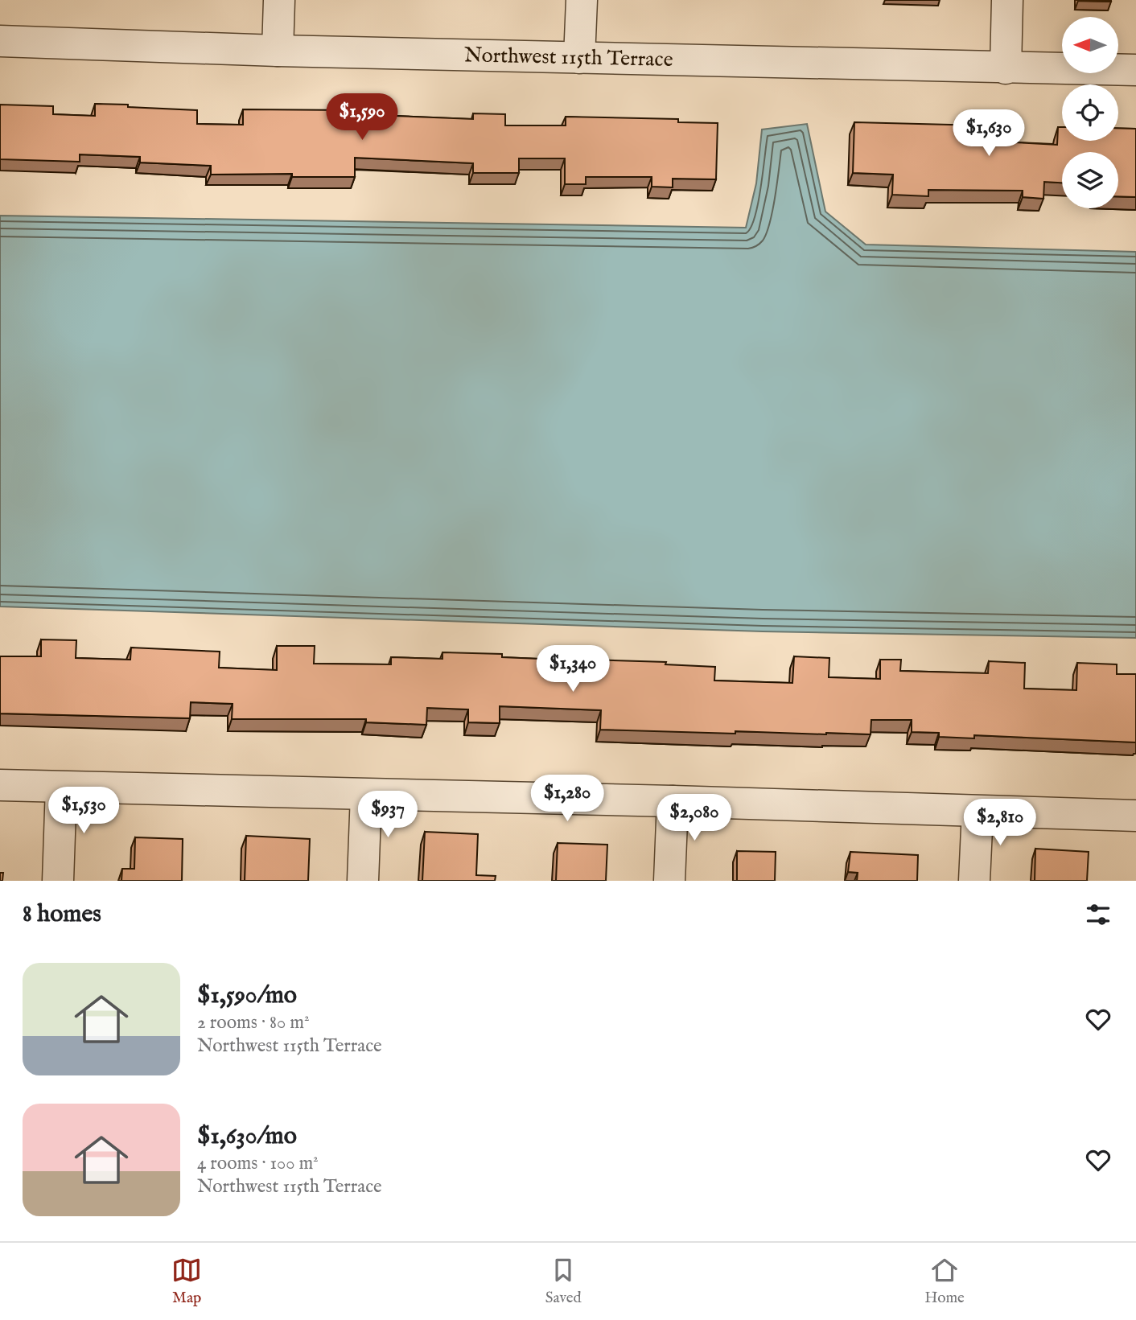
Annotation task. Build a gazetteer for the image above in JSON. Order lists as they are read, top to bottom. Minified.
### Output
{"streets":{"street":["Northwest 115th Terrace"]},"north":"left","page":{"price":["$1,590","$1,630","$1,340","$1,280","$1,530","$937","$2,080","$2,810"],"heading":"8 homes","list":[{"name":"$1,590/mo","note":"2 rooms · 80 m² · Northwest 115th Terrace"},{"name":"$1,630/mo","note":"4 rooms · 100 m² · Northwest 115th Terrace"}],"tabs":["Map","Saved","Home"]}}
